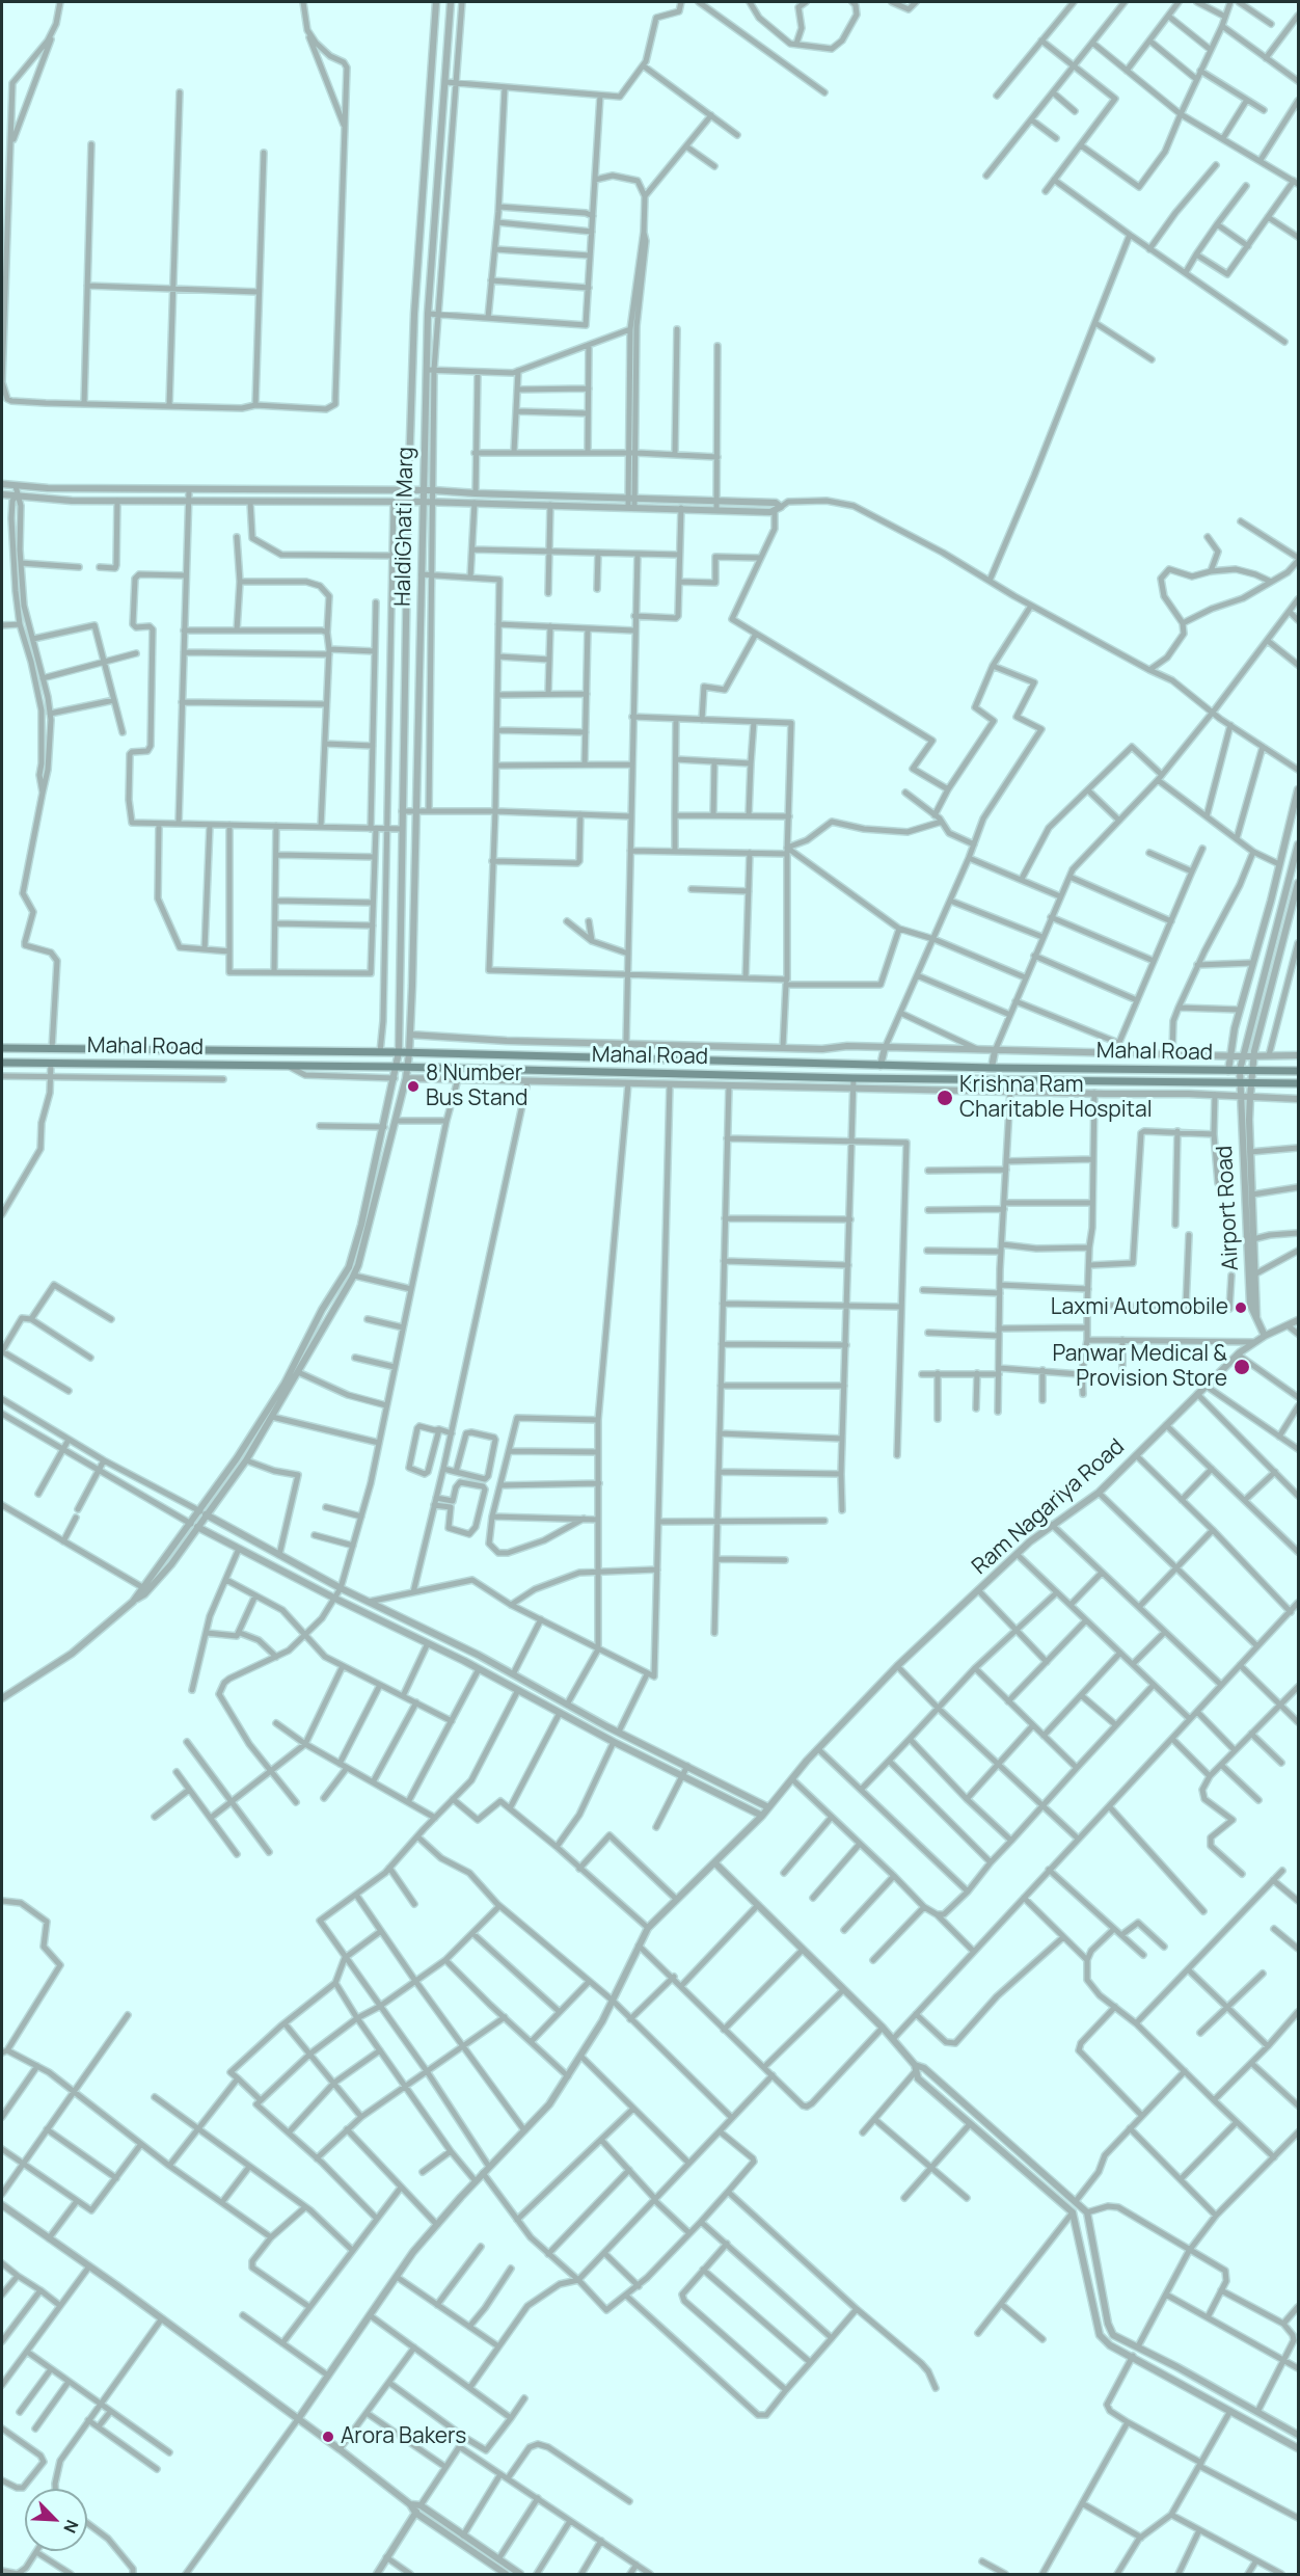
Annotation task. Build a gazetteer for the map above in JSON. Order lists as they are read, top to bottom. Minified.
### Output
{"streets":{"main road":["Mahal Road"],"street":["HaldiGhati Marg","Airport Road","Ram Nagariya Road"]},"crossings":[["HaldiGhati Marg","Mahal Road"],["Mahal Road","Airport Road"]],"places":["8 Number Bus Stand","Krishna Ram Charitable Hospital","Laxmi Automobile","Panwar Medical & Provision Store","Arora Bakers"],"north":"bottom right"}
